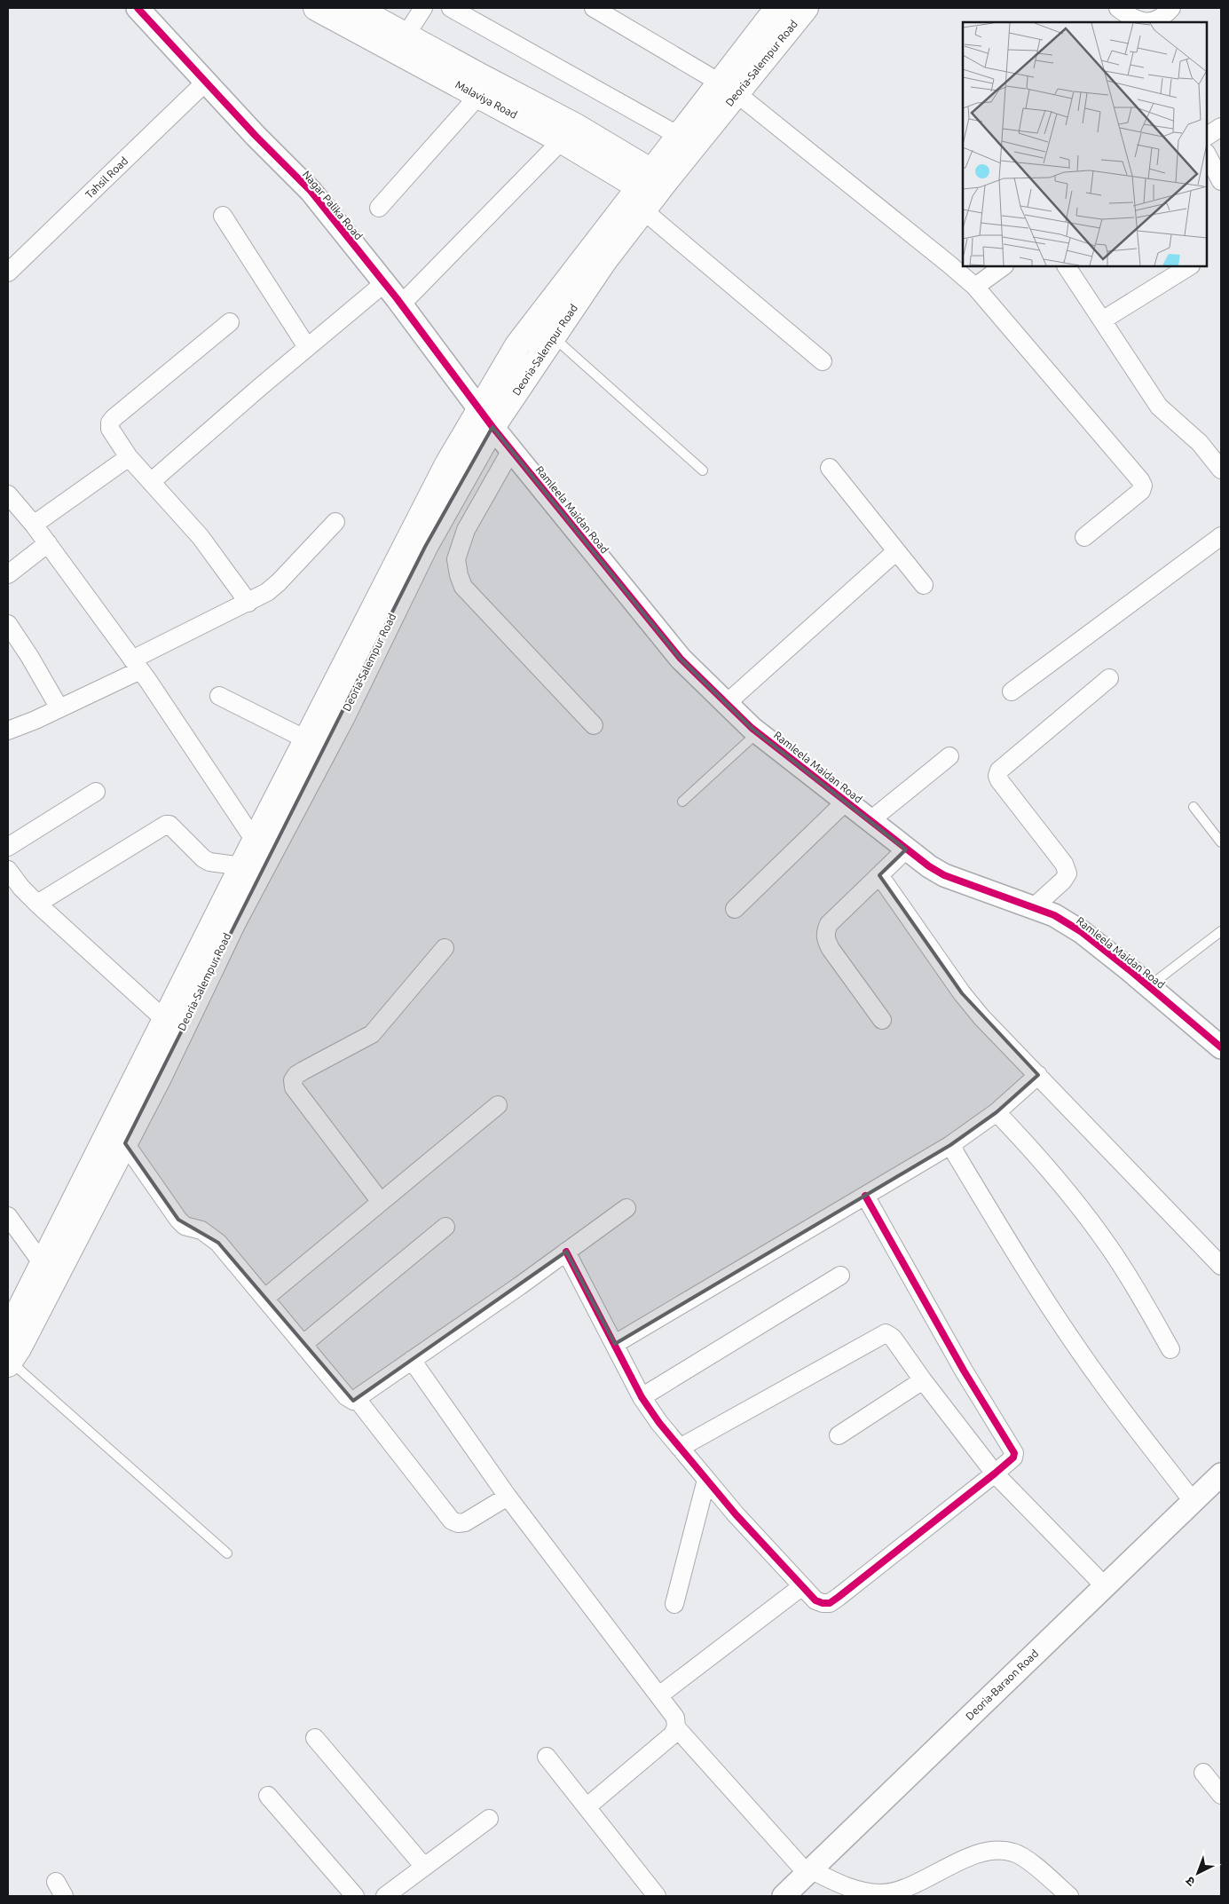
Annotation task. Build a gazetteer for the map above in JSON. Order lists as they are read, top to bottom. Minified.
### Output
{"streets":{"main road":["Deoria-Salempur Road","Malaviya Road"],"street":["Tahsil Road","Nagar Palika Road","Ramleela Maidan Road","Deoria-Baraon Road"]},"crossings":[["Deoria-Salempur Road","Malaviya Road"],["Deoria-Salempur Road","Nagar Palika Road"],["Deoria-Salempur Road","Ramleela Maidan Road"],["Tahsil Road","Nagar Palika Road"],["Nagar Palika Road","Ramleela Maidan Road"]],"north":"bottom left"}
